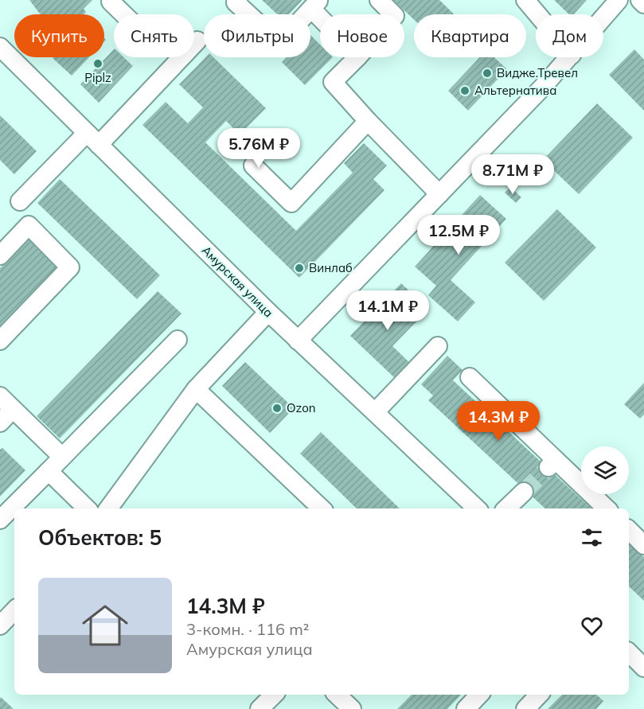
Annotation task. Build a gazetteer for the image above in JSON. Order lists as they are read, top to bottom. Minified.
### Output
{"streets":{"street":["Амурская улица"]},"places":["Piplz","Видже.Тревел","Альтернатива","Винлаб","Ozon"],"page":{"chip":["Купить","Снять","Фильтры","Новое","Квартира","Дом"],"price":["5.76M ₽","8.71M ₽","12.5M ₽","14.1M ₽","14.3M ₽"],"heading":"Объектов: 5","list":[{"name":"14.3M ₽","note":"3-комн. · 116 m² · Амурская улица"}]}}
